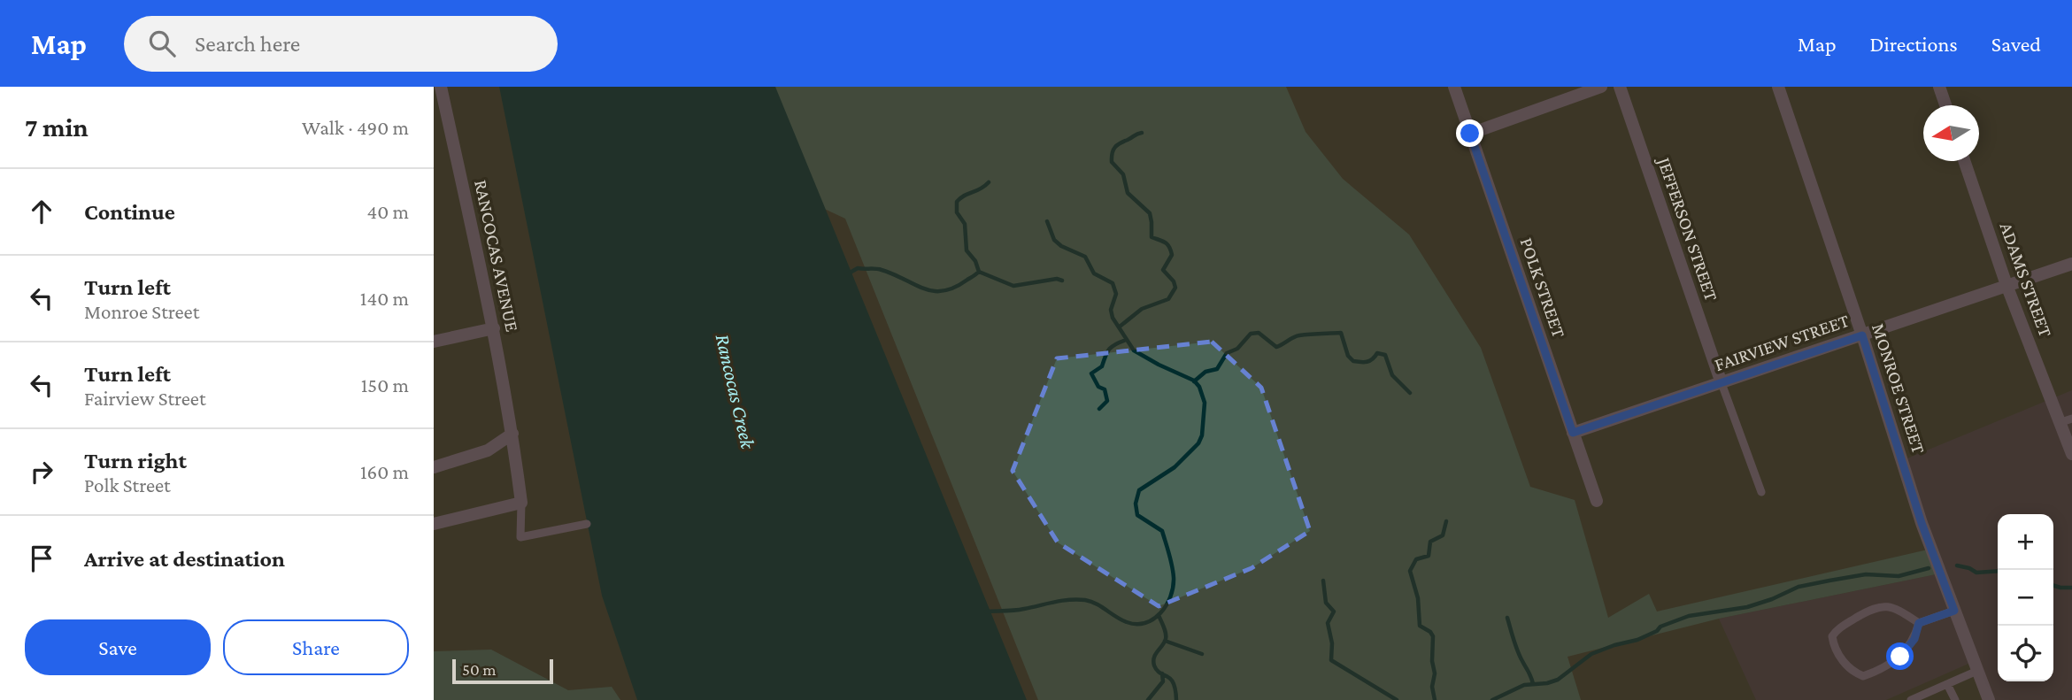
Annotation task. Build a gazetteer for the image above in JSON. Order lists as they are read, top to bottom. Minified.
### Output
{"streets":{"street":["JEFFERSON STREET","RANCOCAS AVENUE","ADAMS STREET","POLK STREET","FAIRVIEW STREET","MONROE STREET"]},"crossings":[["JEFFERSON STREET","FAIRVIEW STREET"],["ADAMS STREET","FAIRVIEW STREET"],["POLK STREET","FAIRVIEW STREET"],["FAIRVIEW STREET","MONROE STREET"]],"water":["Rancocas Creek"],"scale_bar":"50 m","north":"left","page":{"header":"Map","search":"Search here","nav":["Map","Directions","Saved"],"heading":["7 min","Walk · 490 m"],"list":[["Continue","40 m"],["Turn left","Monroe Street","140 m"],["Turn left","Fairview Street","150 m"],["Turn right","Polk Street","160 m"],"Arrive at destination"],"map_buttons":["+","−"],"buttons":["Save","Share"],"scale":"50 m"}}
